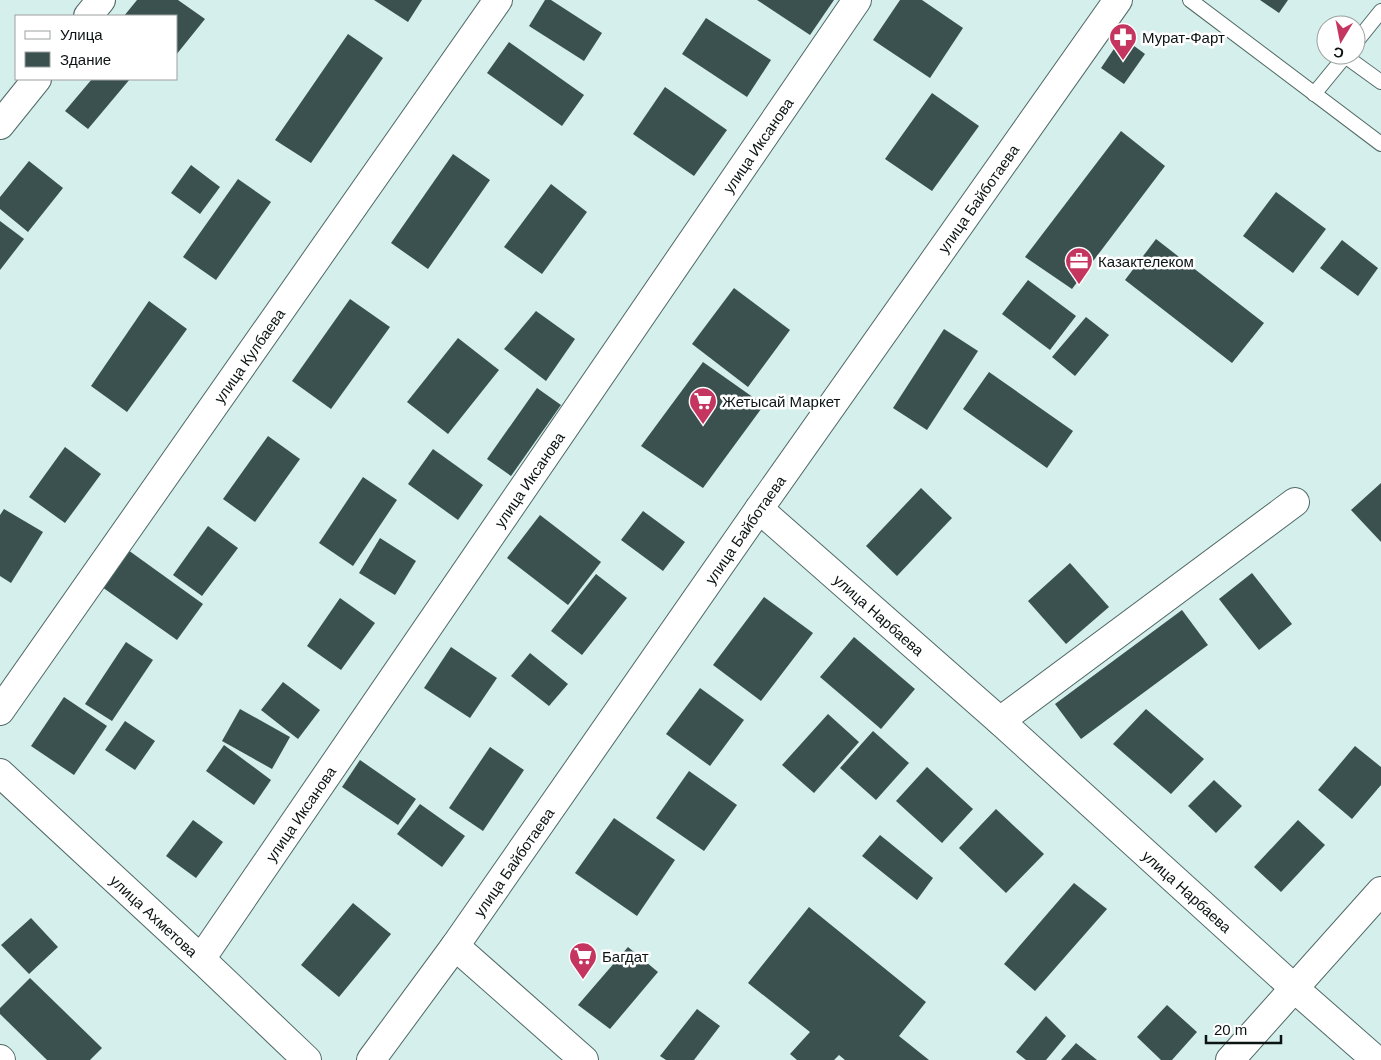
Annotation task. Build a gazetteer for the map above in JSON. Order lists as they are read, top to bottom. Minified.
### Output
{"streets":{"street":["улица Иксанова","улица Байботаева","улица Кулбаева","улица Нарбаева","улица Ахметова"]},"crossings":[["улица Иксанова","улица Ахметова"],["улица Байботаева","улица Нарбаева"]],"places":{"pharmacy":["Мурат-Фарт"],"office":["Казактелеком"],"supermarket":["Жетысай Маркет","Багдат"]},"legend":["Улица","Здание"],"scale_bar":"20 m","north":"bottom"}
